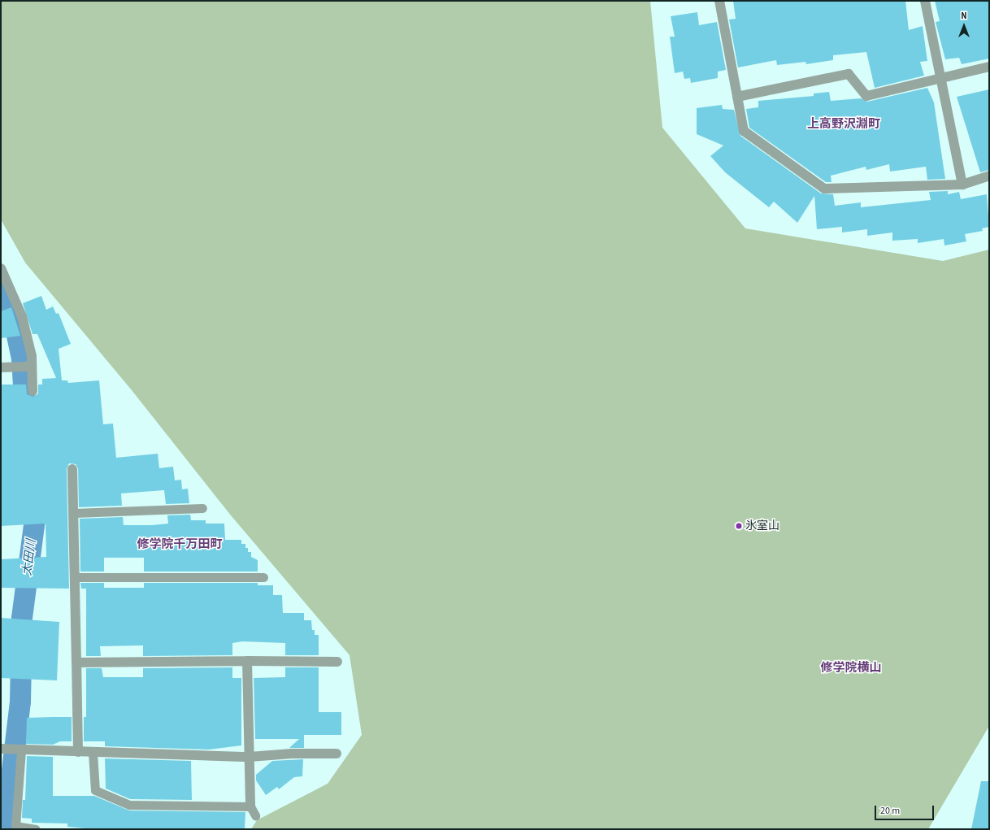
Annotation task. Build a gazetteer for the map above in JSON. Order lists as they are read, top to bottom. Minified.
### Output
{"districts":["上高野沢淵町","修学院千万田町","修学院横山"],"water":["太田川"],"places":["氷室山"],"scale_bar":"20 m","north":"top"}
